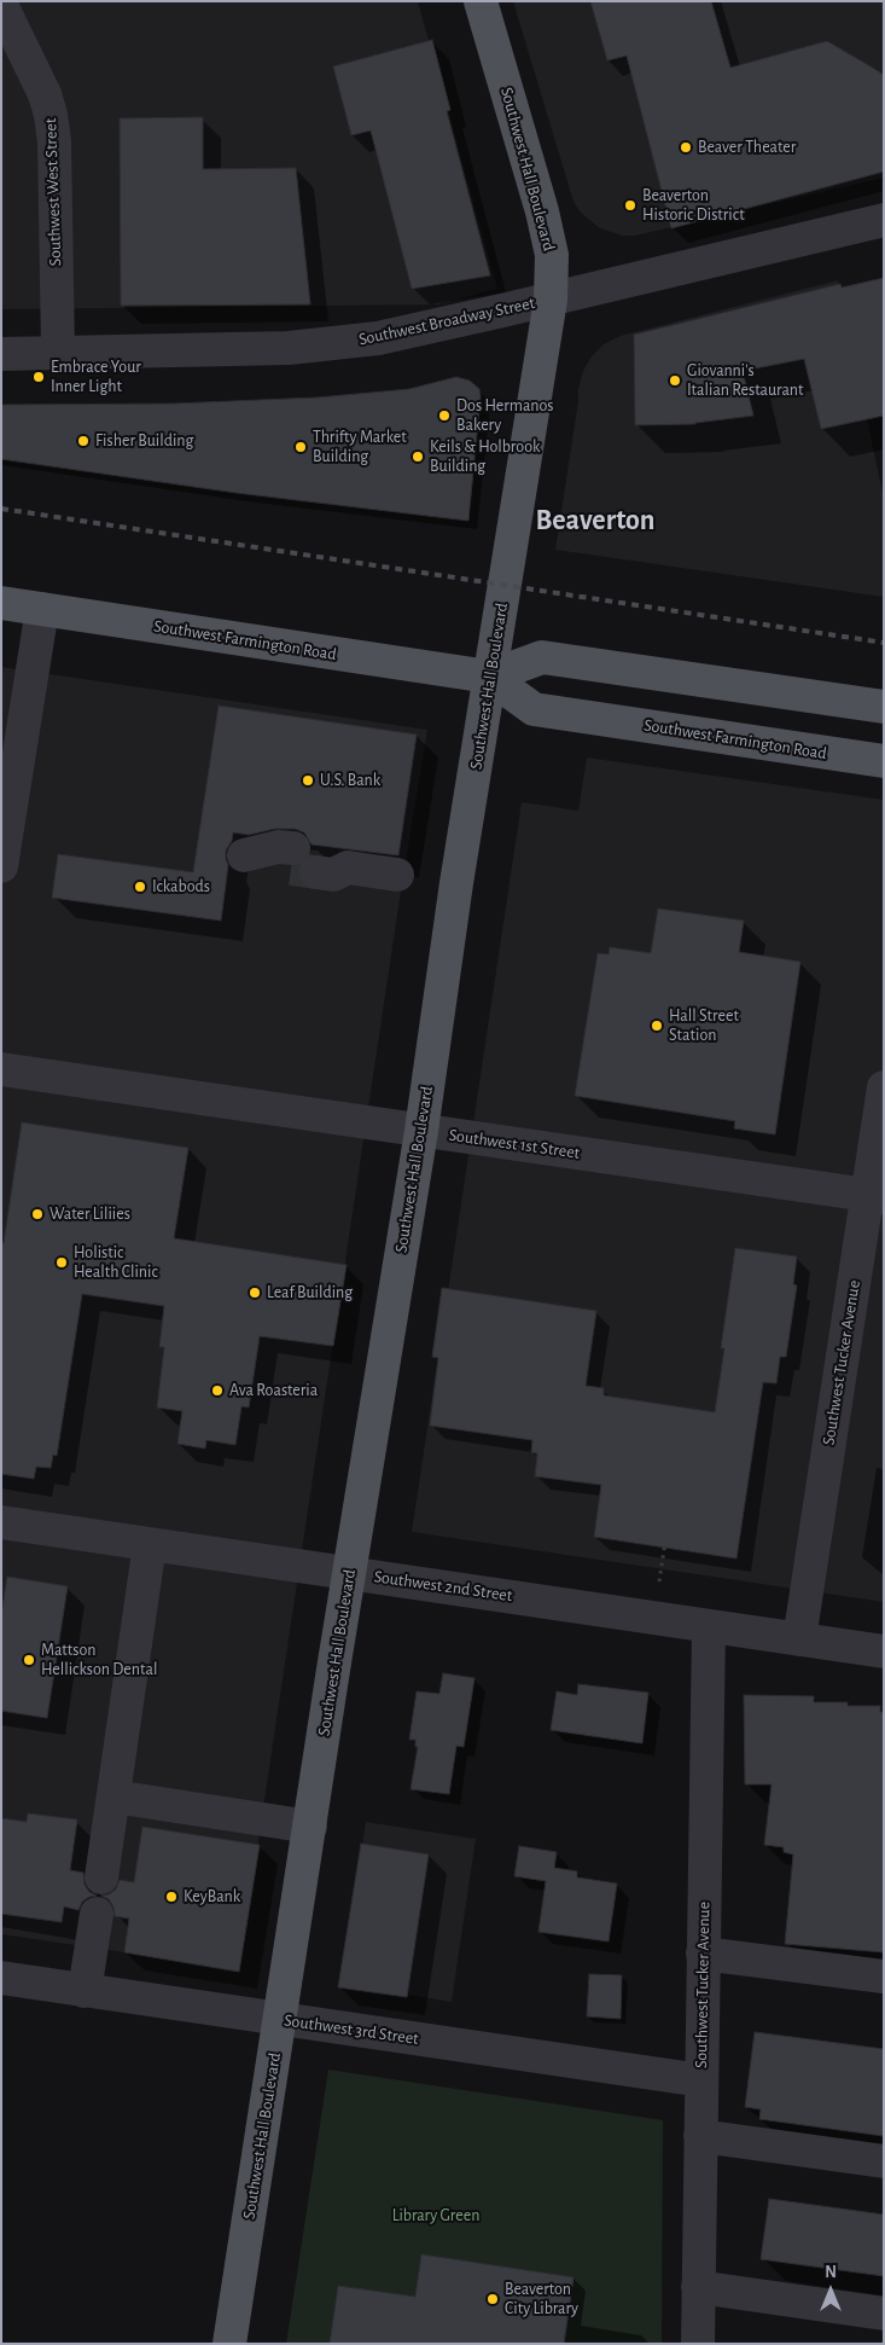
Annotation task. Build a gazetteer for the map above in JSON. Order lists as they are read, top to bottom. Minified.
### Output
{"streets":{"main road":["Southwest Hall Boulevard","Southwest Farmington Road"],"street":["Southwest West Street","Southwest Broadway Street","Southwest 1st Street","Southwest Tucker Avenue","Southwest 2nd Street","Southwest 3rd Street"]},"crossings":[["Southwest Hall Boulevard","Southwest Broadway Street"],["Southwest Hall Boulevard","Southwest Farmington Road"],["Southwest Hall Boulevard","Southwest 1st Street"],["Southwest Hall Boulevard","Southwest 2nd Street"],["Southwest Hall Boulevard","Southwest 3rd Street"],["Southwest West Street","Southwest Broadway Street"],["Southwest 1st Street","Southwest Tucker Avenue"],["Southwest Tucker Avenue","Southwest 2nd Street"],["Southwest Tucker Avenue","Southwest 3rd Street"]],"districts":["Beaverton"],"parks":["Library Green"],"places":["Beaver Theater","Beaverton Historic District","Embrace Your Inner Light","Giovanni's Italian Restaurant","Dos Hermanos Bakery","Fisher Building","Thrifty Market Building","Keils & Holbrook Building","U.S. Bank","Ickabods","Hall Street Station","Water Liliies","Holistic Health Clinic","Leaf Building","Ava Roasteria","Mattson Hellickson Dental","KeyBank","Beaverton City Library"],"north":"top"}
